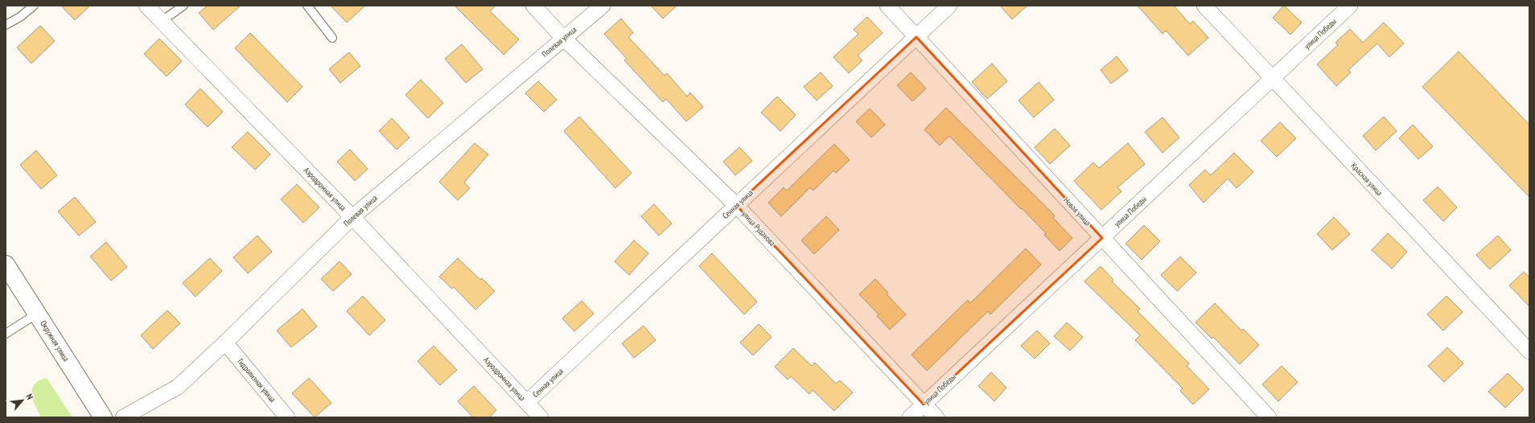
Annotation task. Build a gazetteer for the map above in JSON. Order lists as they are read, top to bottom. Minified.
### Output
{"streets":{"main road":["Окружная улица"],"street":["улица Победы","Полевая улица","Красная улица","Аэродромная улица","Сенная улица","Новая улица","улица Рудакова","Гидролизная улица"]},"crossings":[["улица Победы","Красная улица"],["улица Победы","Новая улица"],["улица Победы","улица Рудакова"],["Полевая улица","Аэродромная улица"],["Полевая улица","улица Рудакова"],["Полевая улица","Гидролизная улица"],["Аэродромная улица","Сенная улица"],["Сенная улица","Новая улица"],["Сенная улица","улица Рудакова"]],"north":"top right"}
